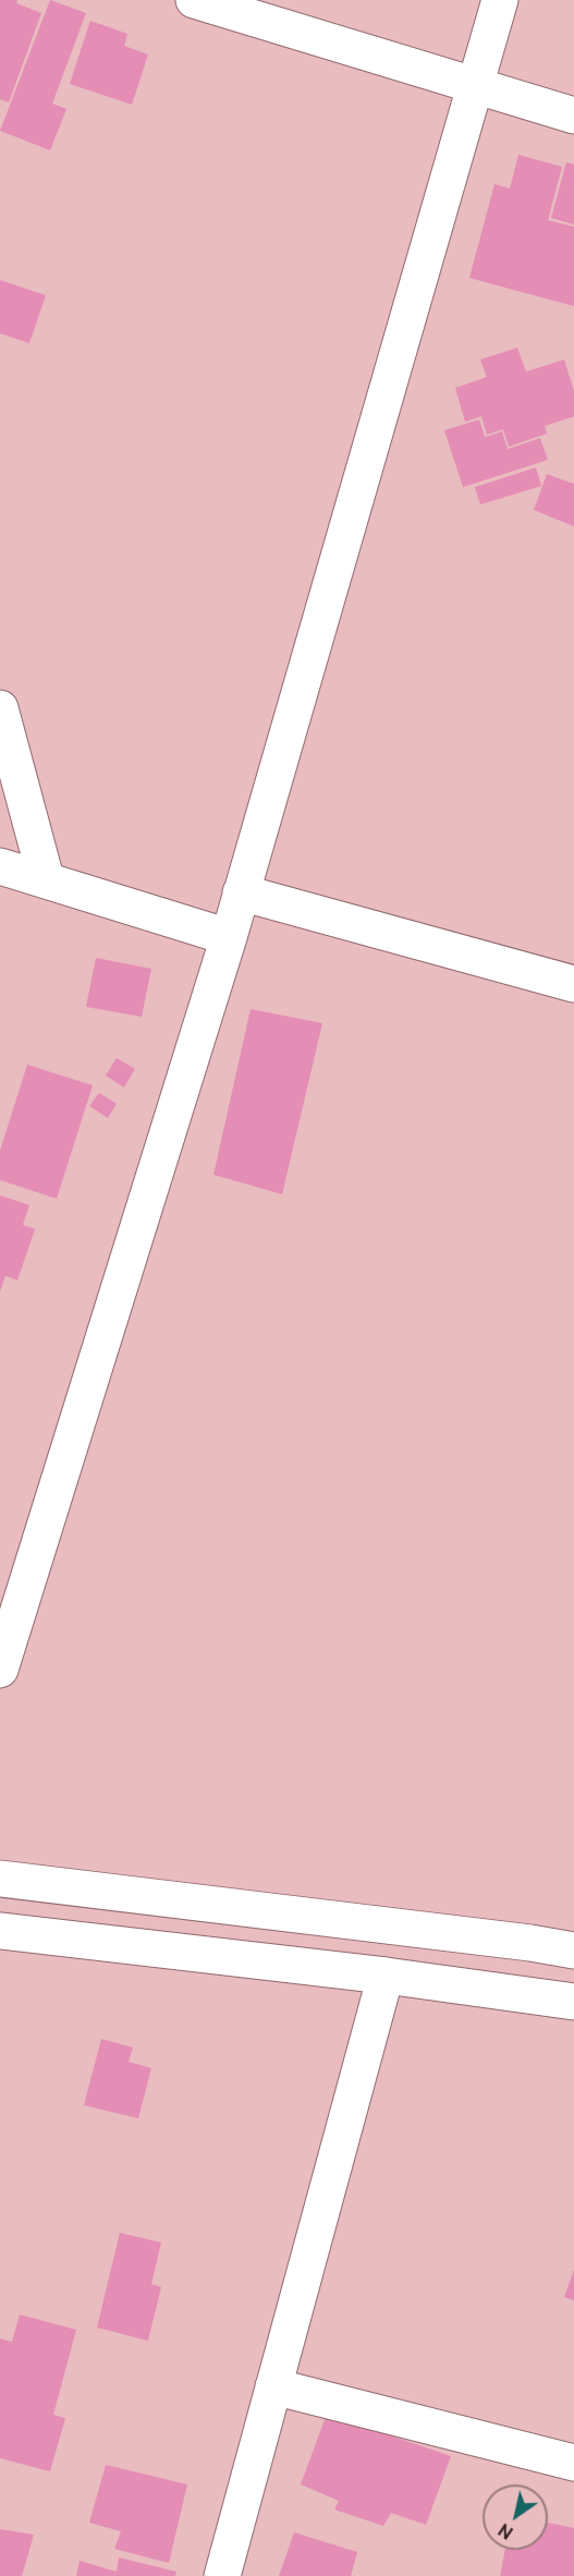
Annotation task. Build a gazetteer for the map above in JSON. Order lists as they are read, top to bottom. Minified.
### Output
{"north":"bottom left"}
